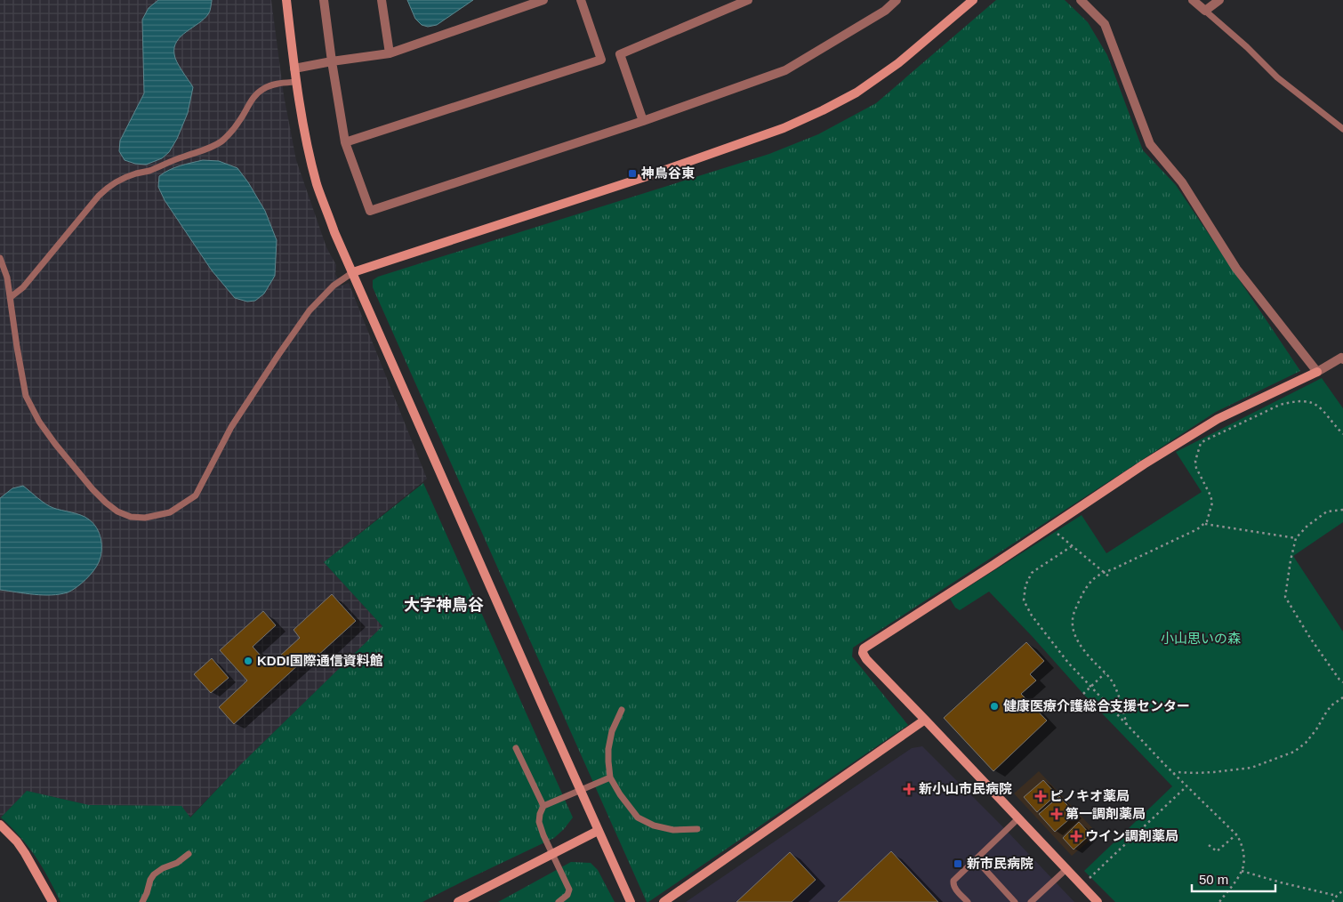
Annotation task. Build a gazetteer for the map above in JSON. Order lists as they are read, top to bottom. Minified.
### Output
{"districts":["大字神鳥谷"],"parks":["小山思いの森"],"places":{"transit":["神鳥谷東","新市民病院"],"other":["KDDI国際通信資料館","健康医療介護総合支援センター"],"health":["新小山市民病院","ピノキオ薬局","第一調剤薬局","ウイン調剤薬局"]},"scale_bar":"50 m"}
